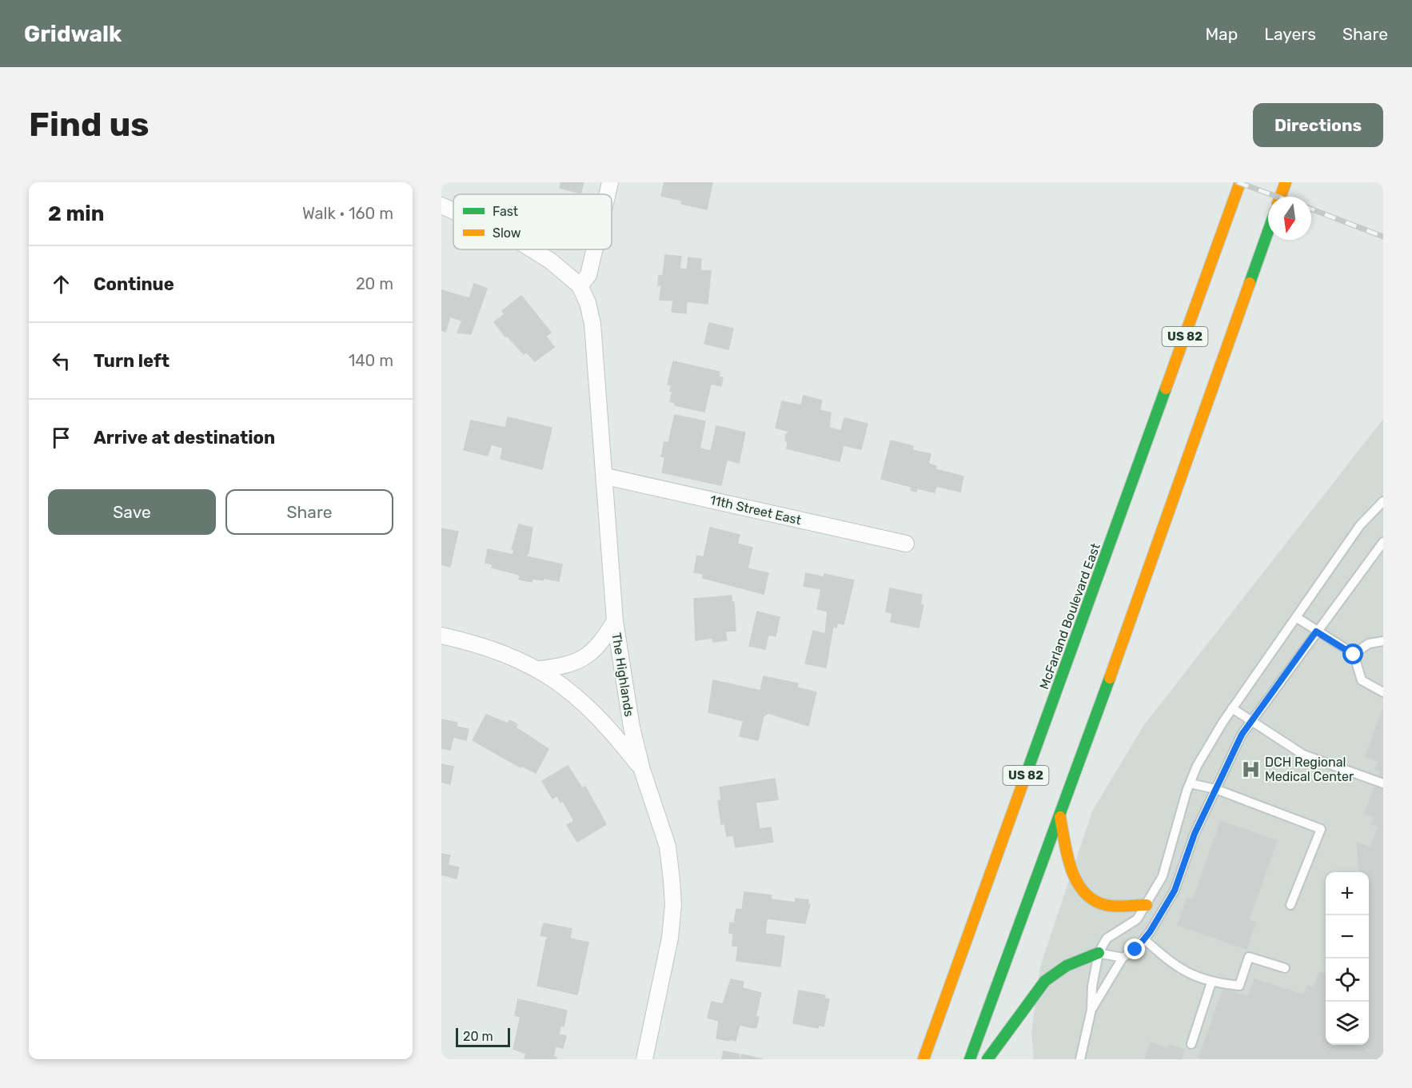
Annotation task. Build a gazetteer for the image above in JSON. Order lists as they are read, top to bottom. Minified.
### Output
{"streets":{"highway":["US 82","McFarland Boulevard East"],"street":["11th Street East","The Highlands"]},"crossings":[["11th Street East","The Highlands"]],"places":{"hospital":["DCH Regional Medical Center"]},"legend":["Fast","Slow"],"scale_bar":"20 m","north":"bottom","page":{"header":"Gridwalk","nav":["Map","Layers","Share"],"buttons":["Directions",["Save","Share"]],"title":"Find us","heading":["2 min","Walk · 160 m"],"list":[["Continue","20 m"],["Turn left","140 m"],"Arrive at destination"],"map_buttons":["+","−"],"scale":"20 m"}}
